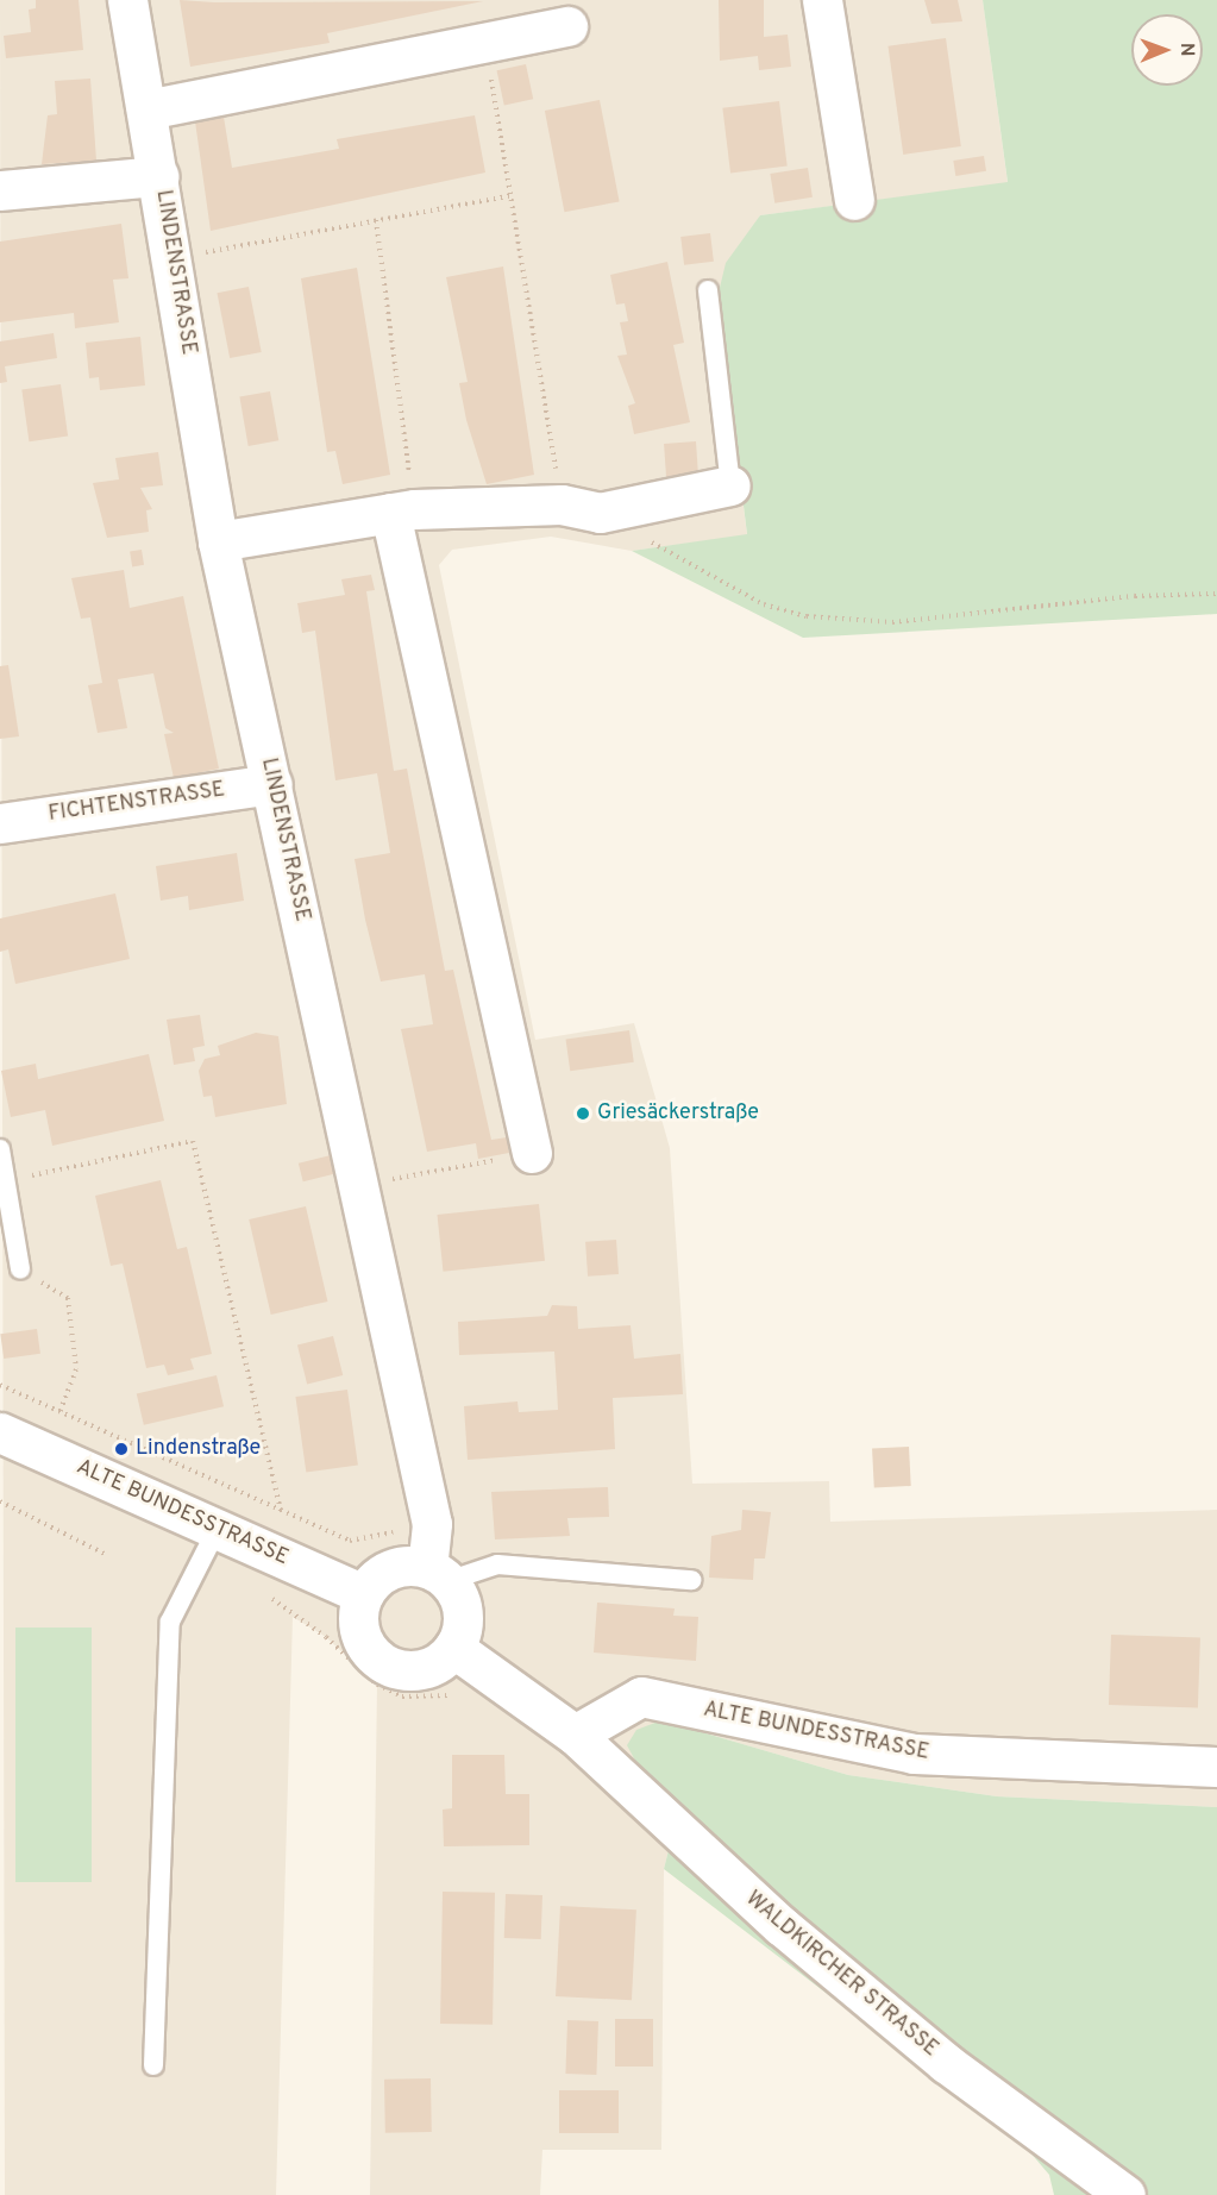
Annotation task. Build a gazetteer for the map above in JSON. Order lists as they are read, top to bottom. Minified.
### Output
{"streets":{"street":["LINDENSTRASSE","FICHTENSTRASSE","ALTE BUNDESSTRASSE","WALDKIRCHER STRASSE"]},"crossings":[["LINDENSTRASSE","FICHTENSTRASSE"],["LINDENSTRASSE","ALTE BUNDESSTRASSE"],["ALTE BUNDESSTRASSE","WALDKIRCHER STRASSE"]],"places":["Griesäckerstraße","Lindenstraße"],"north":"right"}
